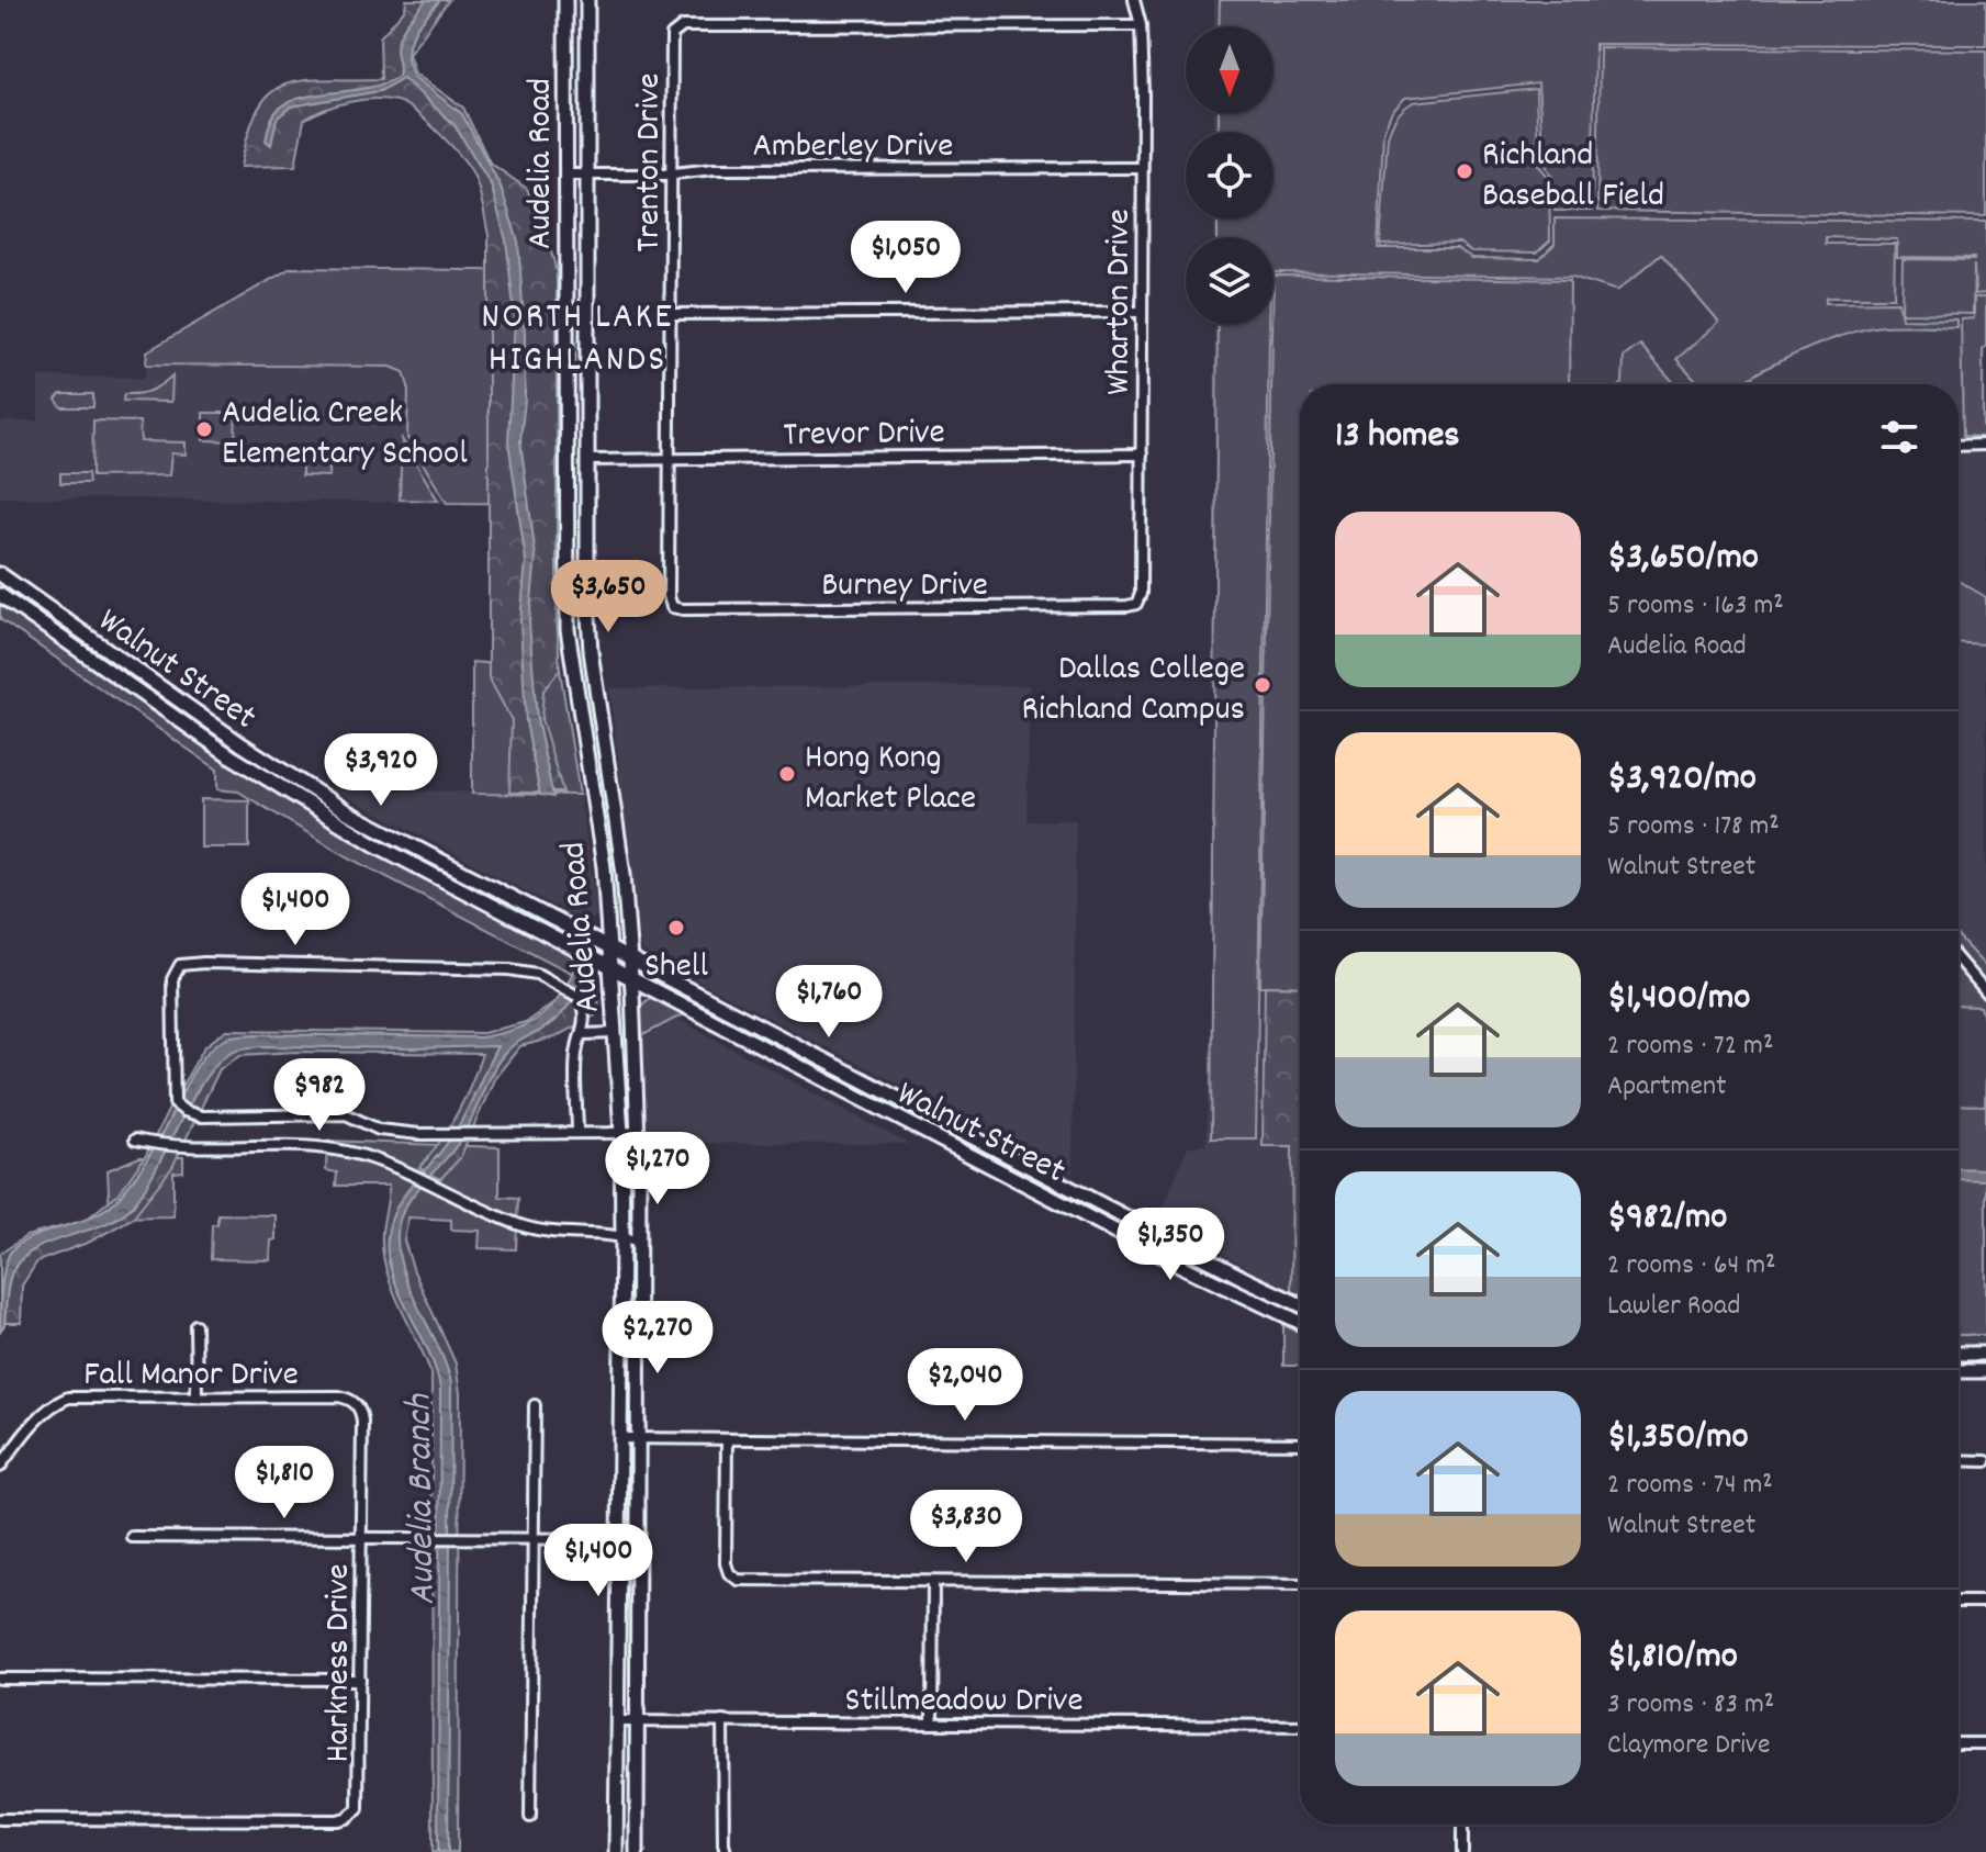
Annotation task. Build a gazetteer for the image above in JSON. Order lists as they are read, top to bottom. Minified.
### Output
{"streets":{"main road":["Audelia Road","Walnut Street"],"street":["Amberley Drive","Trenton Drive","Wharton Drive","Trevor Drive","Burney Drive","Fall Manor Drive","Harkness Drive","Stillmeadow Drive"]},"crossings":[["Amberley Drive","Trenton Drive"],["Amberley Drive","Audelia Road"],["Amberley Drive","Wharton Drive"],["Trenton Drive","Wharton Drive"],["Trenton Drive","Trevor Drive"],["Trenton Drive","Burney Drive"],["Audelia Road","Trevor Drive"],["Audelia Road","Walnut Street"],["Audelia Road","Stillmeadow Drive"],["Wharton Drive","Trevor Drive"],["Wharton Drive","Burney Drive"],["Fall Manor Drive","Harkness Drive"]],"districts":["NORTH LAKE HIGHLANDS"],"water":["Audelia Branch"],"places":["Richland Baseball Field","Audelia Creek Elementary School","Dallas College Richland Campus","Hong Kong Market Place","Shell"],"north":"bottom","page":{"price":["$1,050","$3,650","$3,920","$1,400","$1,760","$982","$1,270","$1,350","$2,270","$2,040","$1,810","$3,830","$1,400"],"heading":"13 homes","list":[{"name":"$3,650/mo","note":"5 rooms · 163 m² · Audelia Road"},{"name":"$3,920/mo","note":"5 rooms · 178 m² · Walnut Street"},{"name":"$1,400/mo","note":"2 rooms · 72 m² · Apartment"},{"name":"$982/mo","note":"2 rooms · 64 m² · Lawler Road"},{"name":"$1,350/mo","note":"2 rooms · 74 m² · Walnut Street"},{"name":"$1,810/mo","note":"3 rooms · 83 m² · Claymore Drive"}]}}
